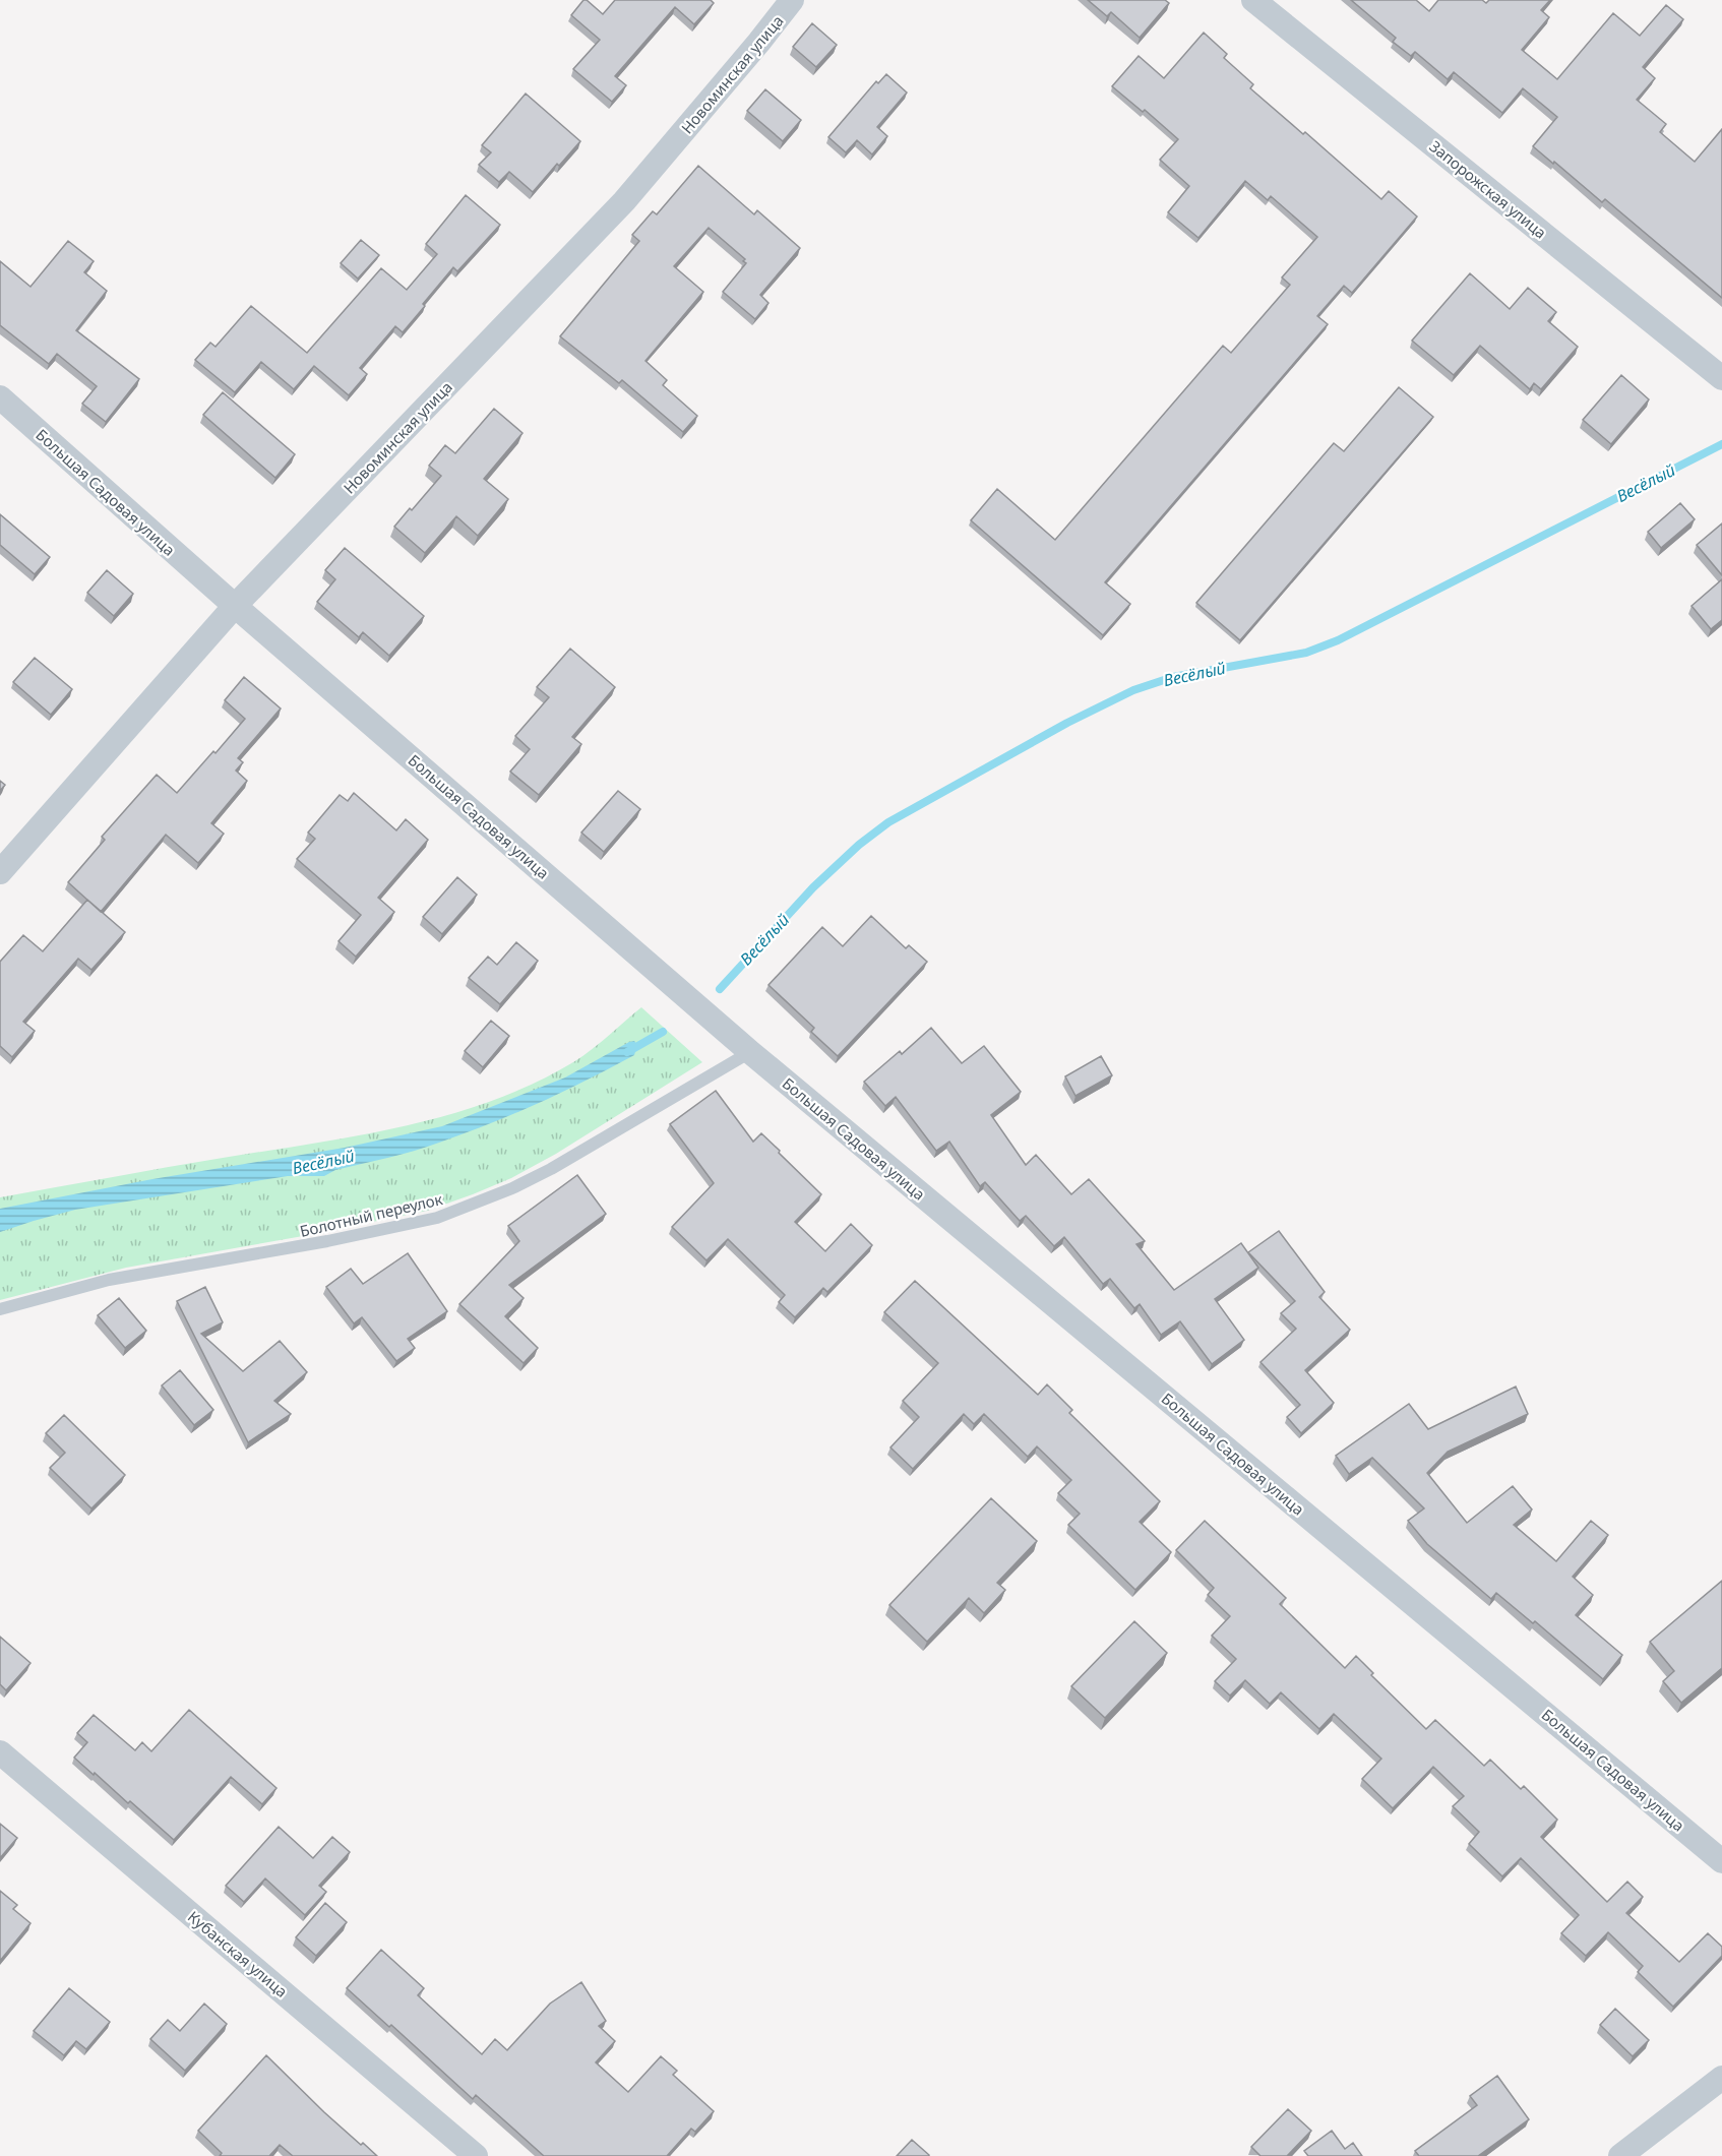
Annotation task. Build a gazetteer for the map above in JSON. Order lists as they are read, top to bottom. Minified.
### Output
{"streets":{"street":["Новоминская улица","Запорожская улица","Большая Садовая улица","Кубанская улица"],"lane":["Болотный переулок"]},"crossings":[["Новоминская улица","Большая Садовая улица"],["Большая Садовая улица","Болотный переулок"]],"water":["Весёлый"]}
